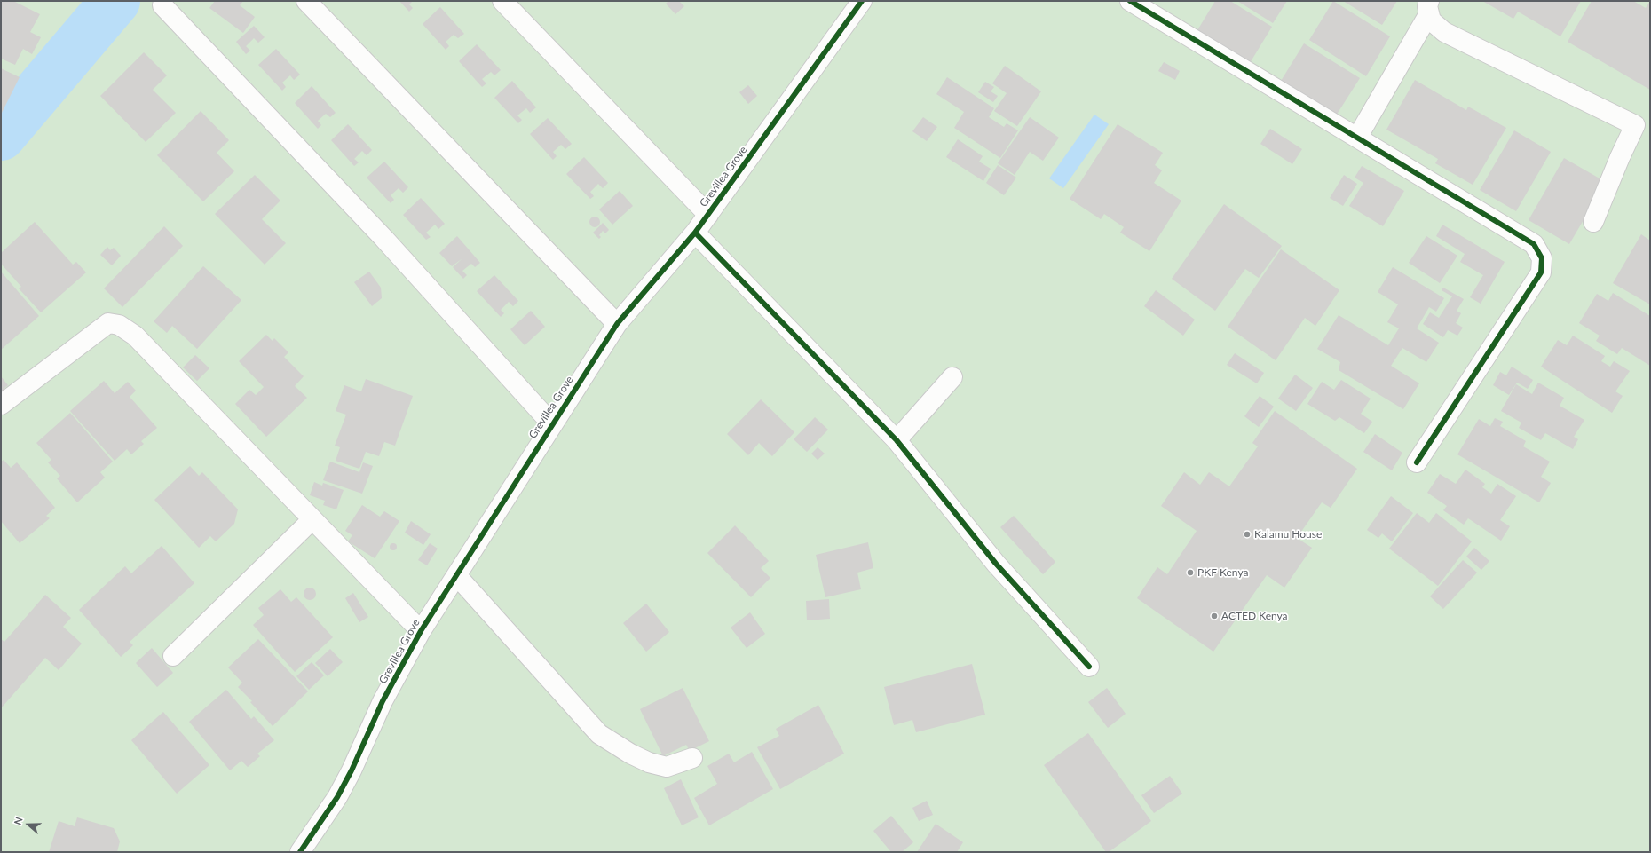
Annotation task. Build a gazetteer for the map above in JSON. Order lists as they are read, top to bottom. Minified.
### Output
{"streets":{"street":["Grevillea Grove"]},"places":["Kalamu House","PKF Kenya","ACTED Kenya"],"north":"left"}
